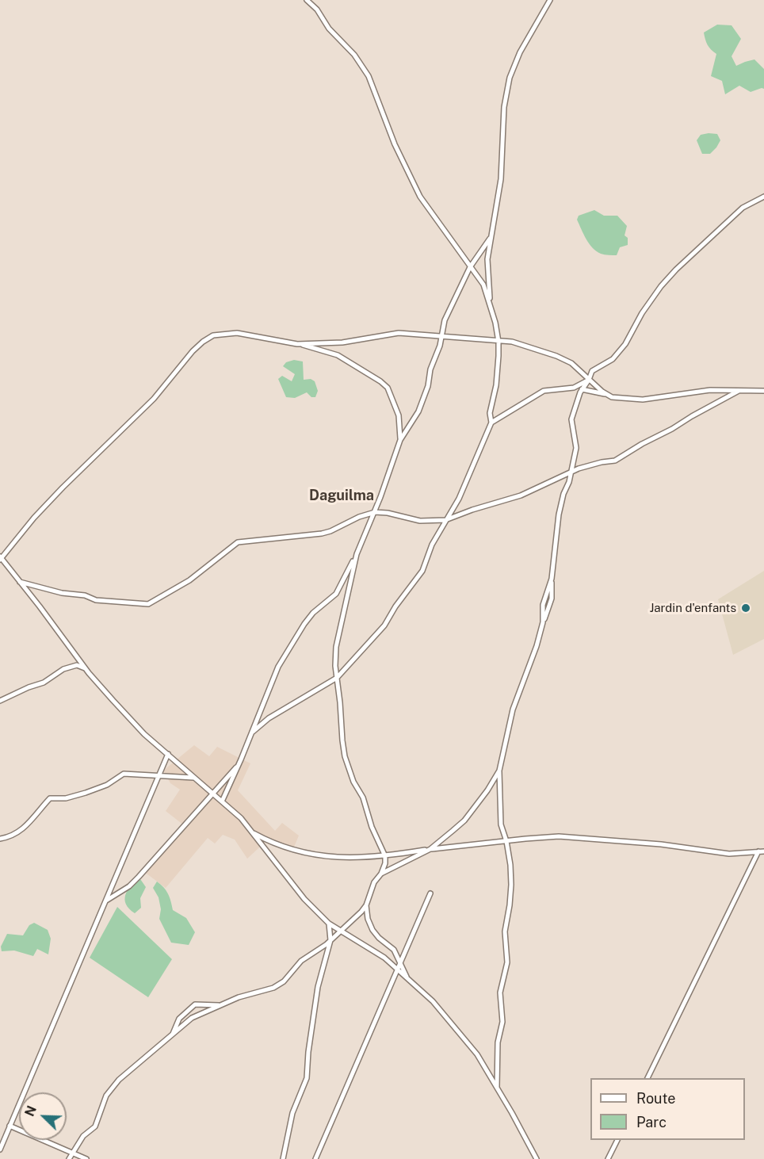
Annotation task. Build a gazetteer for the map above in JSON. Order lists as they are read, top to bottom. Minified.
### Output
{"districts":["Daguilma"],"places":["Jardin d'enfants"],"legend":["Route","Parc"],"north":"top left"}
